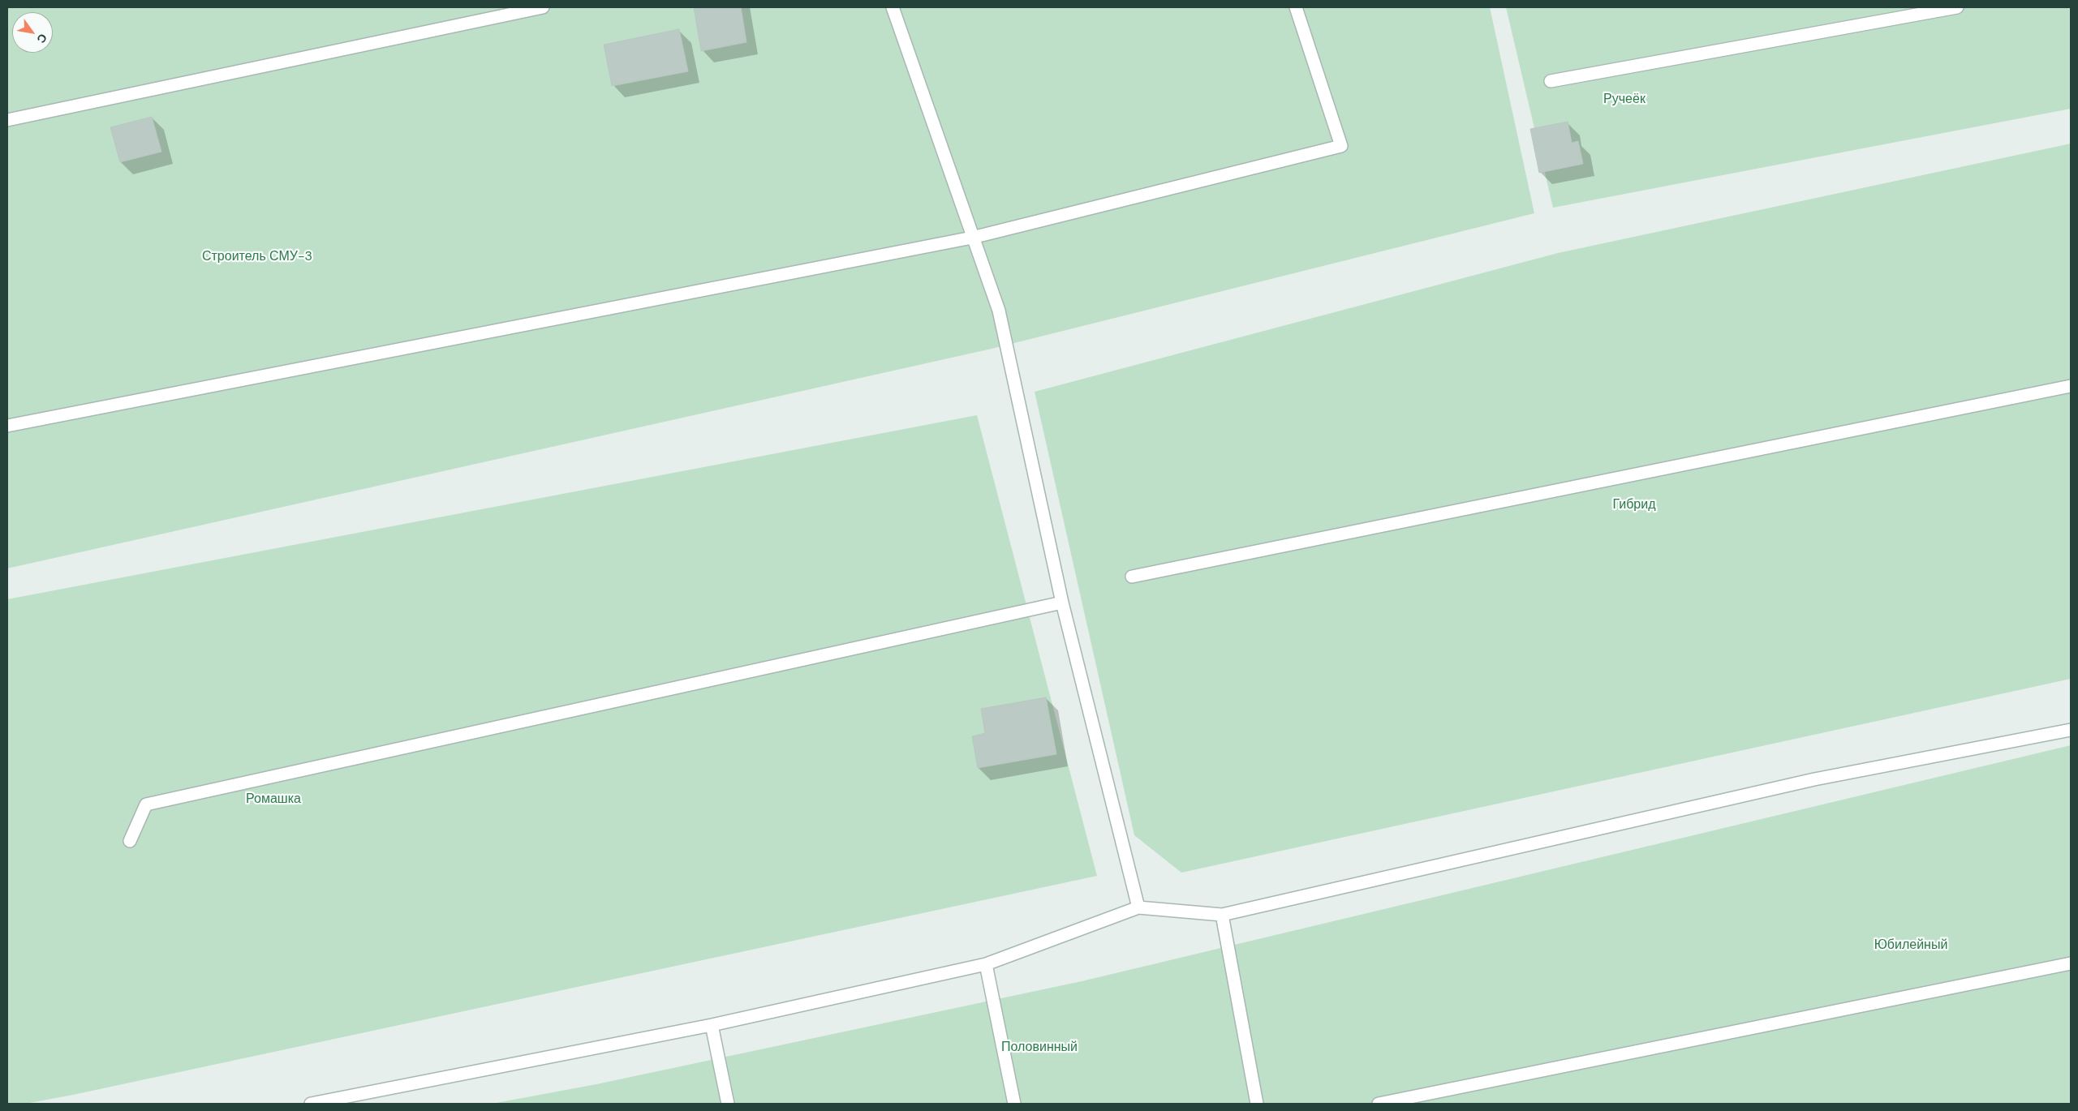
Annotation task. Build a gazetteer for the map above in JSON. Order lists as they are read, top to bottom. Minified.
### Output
{"parks":["Ручеёк","Строитель СМУ-3","Гибрид","Ромашка","Юбилейный","Половинный"],"north":"bottom right"}
